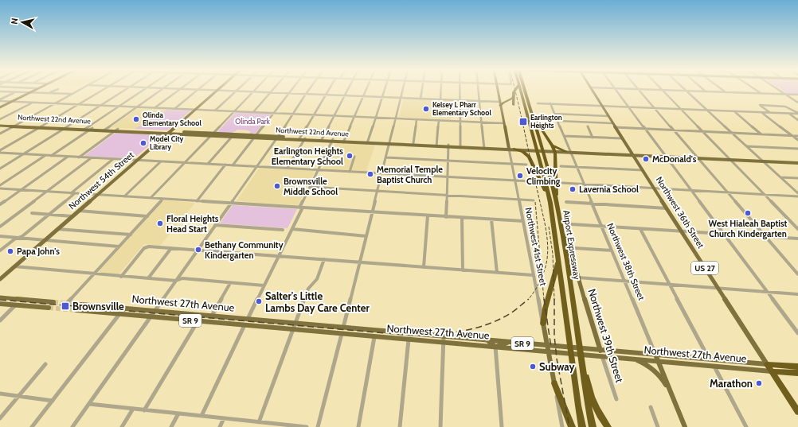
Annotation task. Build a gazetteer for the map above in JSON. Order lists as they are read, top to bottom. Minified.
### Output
{"streets":{"highway":["Northwest 36th Street","Airport Expressway","US 27","Northwest 27th Avenue","SR 9"],"main road":["Northwest 22nd Avenue","Northwest 54th Street","Northwest 41st Street","Northwest 38th Street","Northwest 39th Street"]},"crossings":[["Northwest 22nd Avenue","Northwest 54th Street"],["Northwest 22nd Avenue","Northwest 36th Street"],["Northwest 22nd Avenue","Northwest 41st Street"],["Northwest 22nd Avenue","Northwest 38th Street"],["Northwest 36th Street","Northwest 27th Avenue"],["Northwest 41st Street","Northwest 27th Avenue"],["Northwest 38th Street","Northwest 27th Avenue"],["Northwest 27th Avenue","Northwest 39th Street"]],"parks":["Olinda Park"],"places":{"other":["Kelsey L Pharr Elementary School","Olinda Elementary School","Model City Library","Earlington Heights Elementary School","McDonald's","Memorial Temple Baptist Church","Velocity Climbing","Brownsville Middle School","Lavernia School","West Hialeah Baptist Church Kindergarten","Floral Heights Head Start","Bethany Community Kindergarten","Papa John's","Salter's Little Lambs Day Care Center","Subway","Marathon"],"transit":["Earlington Heights","Brownsville"]},"north":"left"}
